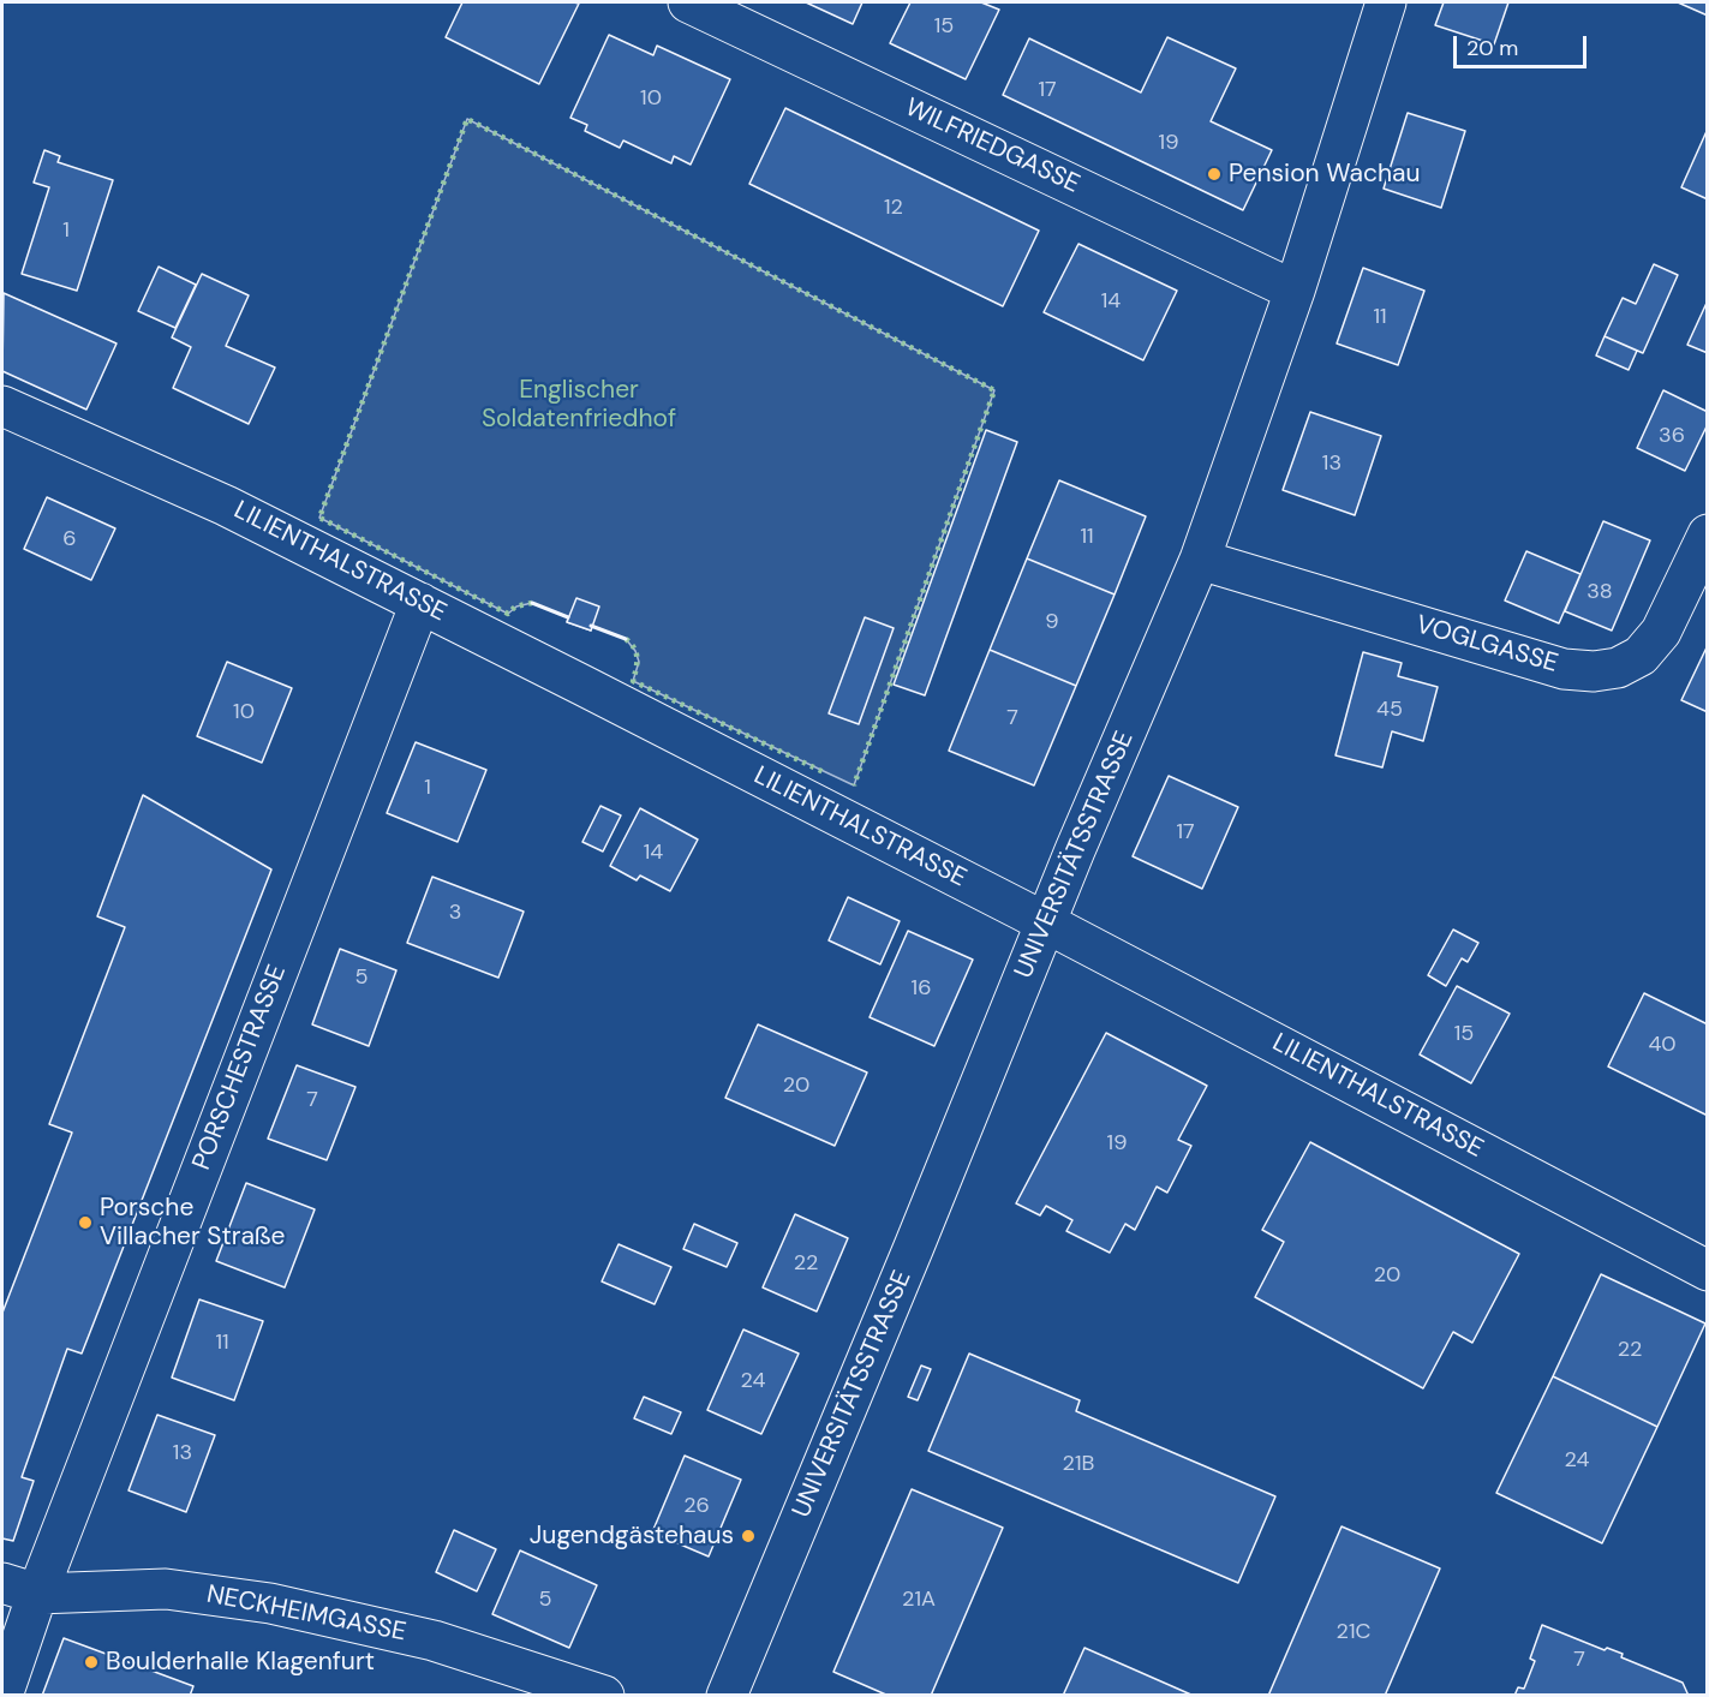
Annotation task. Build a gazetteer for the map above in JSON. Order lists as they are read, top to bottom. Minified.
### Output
{"streets":{"street":["WILFRIEDGASSE","LILIENTHALSTRASSE","VOGLGASSE","UNIVERSITÄTSSTRASSE","PORSCHESTRASSE","NECKHEIMGASSE"]},"crossings":[["WILFRIEDGASSE","UNIVERSITÄTSSTRASSE"],["LILIENTHALSTRASSE","UNIVERSITÄTSSTRASSE"],["LILIENTHALSTRASSE","PORSCHESTRASSE"],["VOGLGASSE","UNIVERSITÄTSSTRASSE"],["PORSCHESTRASSE","NECKHEIMGASSE"]],"parks":["Englischer Soldatenfriedhof"],"places":["Pension Wachau","Porsche Villacher Straße","Jugendgästehaus","Boulderhalle Klagenfurt"],"house_numbers":["15","17","10","19","12","1","14","11","36","13","11","6","38","9","45","10","7","1","17","14","3","5","16","15","40","20","7","19","22","20","11","22","24","13","24","21B","26","5","21A","21C","7"],"scale_bar":"20 m"}
